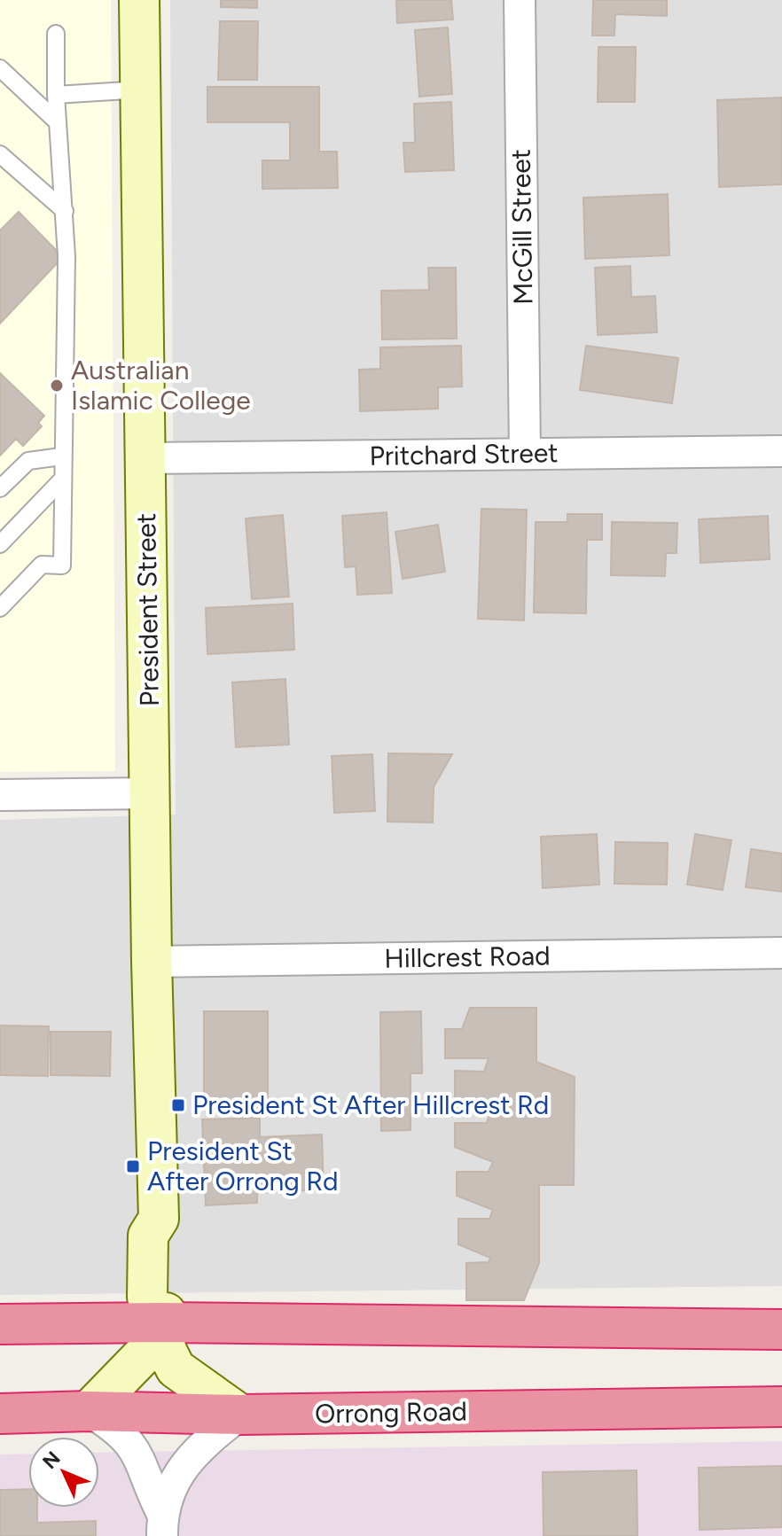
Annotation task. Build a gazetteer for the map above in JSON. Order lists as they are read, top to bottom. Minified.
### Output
{"streets":{"highway":["Orrong Road"],"street":["McGill Street","Pritchard Street","President Street","Hillcrest Road"]},"crossings":[["McGill Street","Pritchard Street"],["Pritchard Street","President Street"],["President Street","Hillcrest Road"],["President Street","Orrong Road"]],"places":{"other":["Australian Islamic College"],"transit":["President St After Hillcrest Rd","President St After Orrong Rd"]},"north":"top left"}
